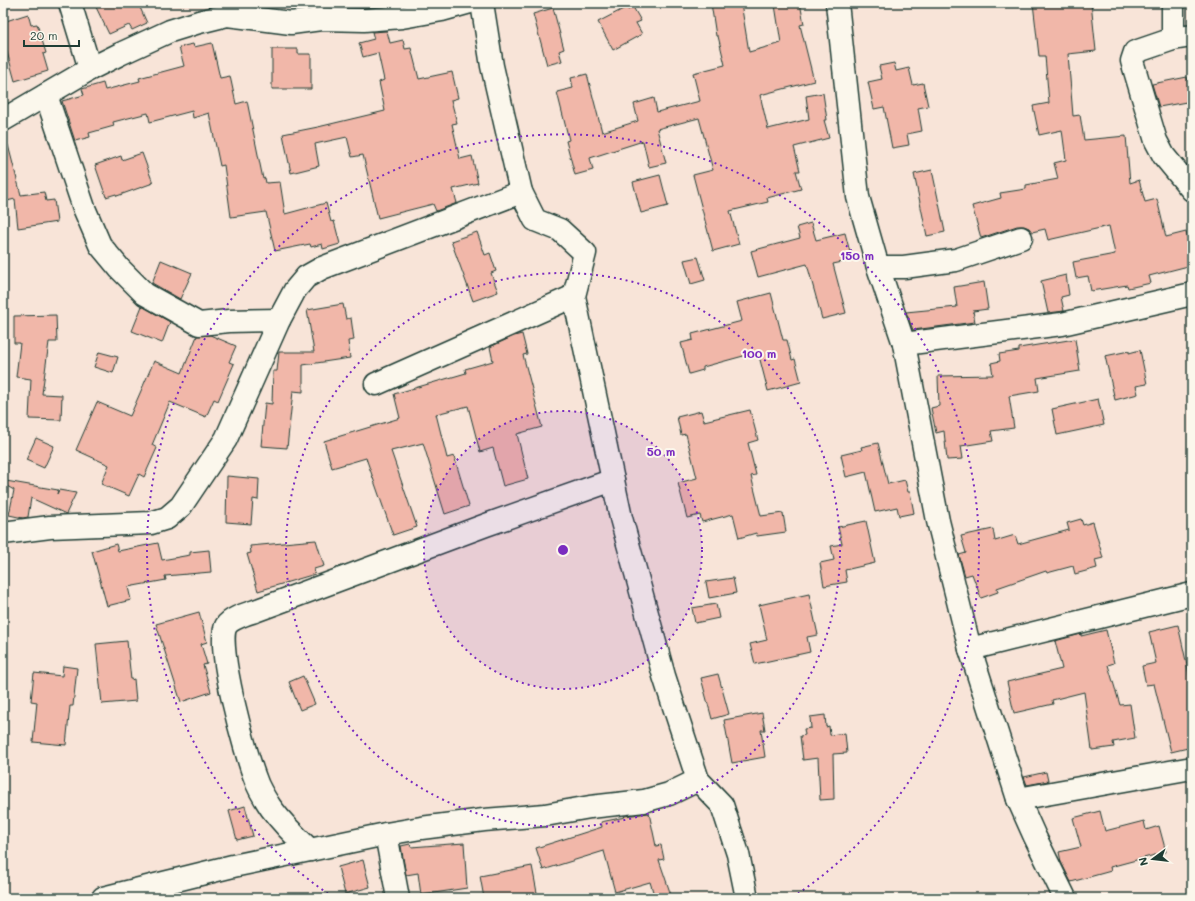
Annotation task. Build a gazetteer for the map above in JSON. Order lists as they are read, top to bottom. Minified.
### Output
{"scale_bar":"20 m","north":"left","rings":["150 m","100 m","50 m"]}
